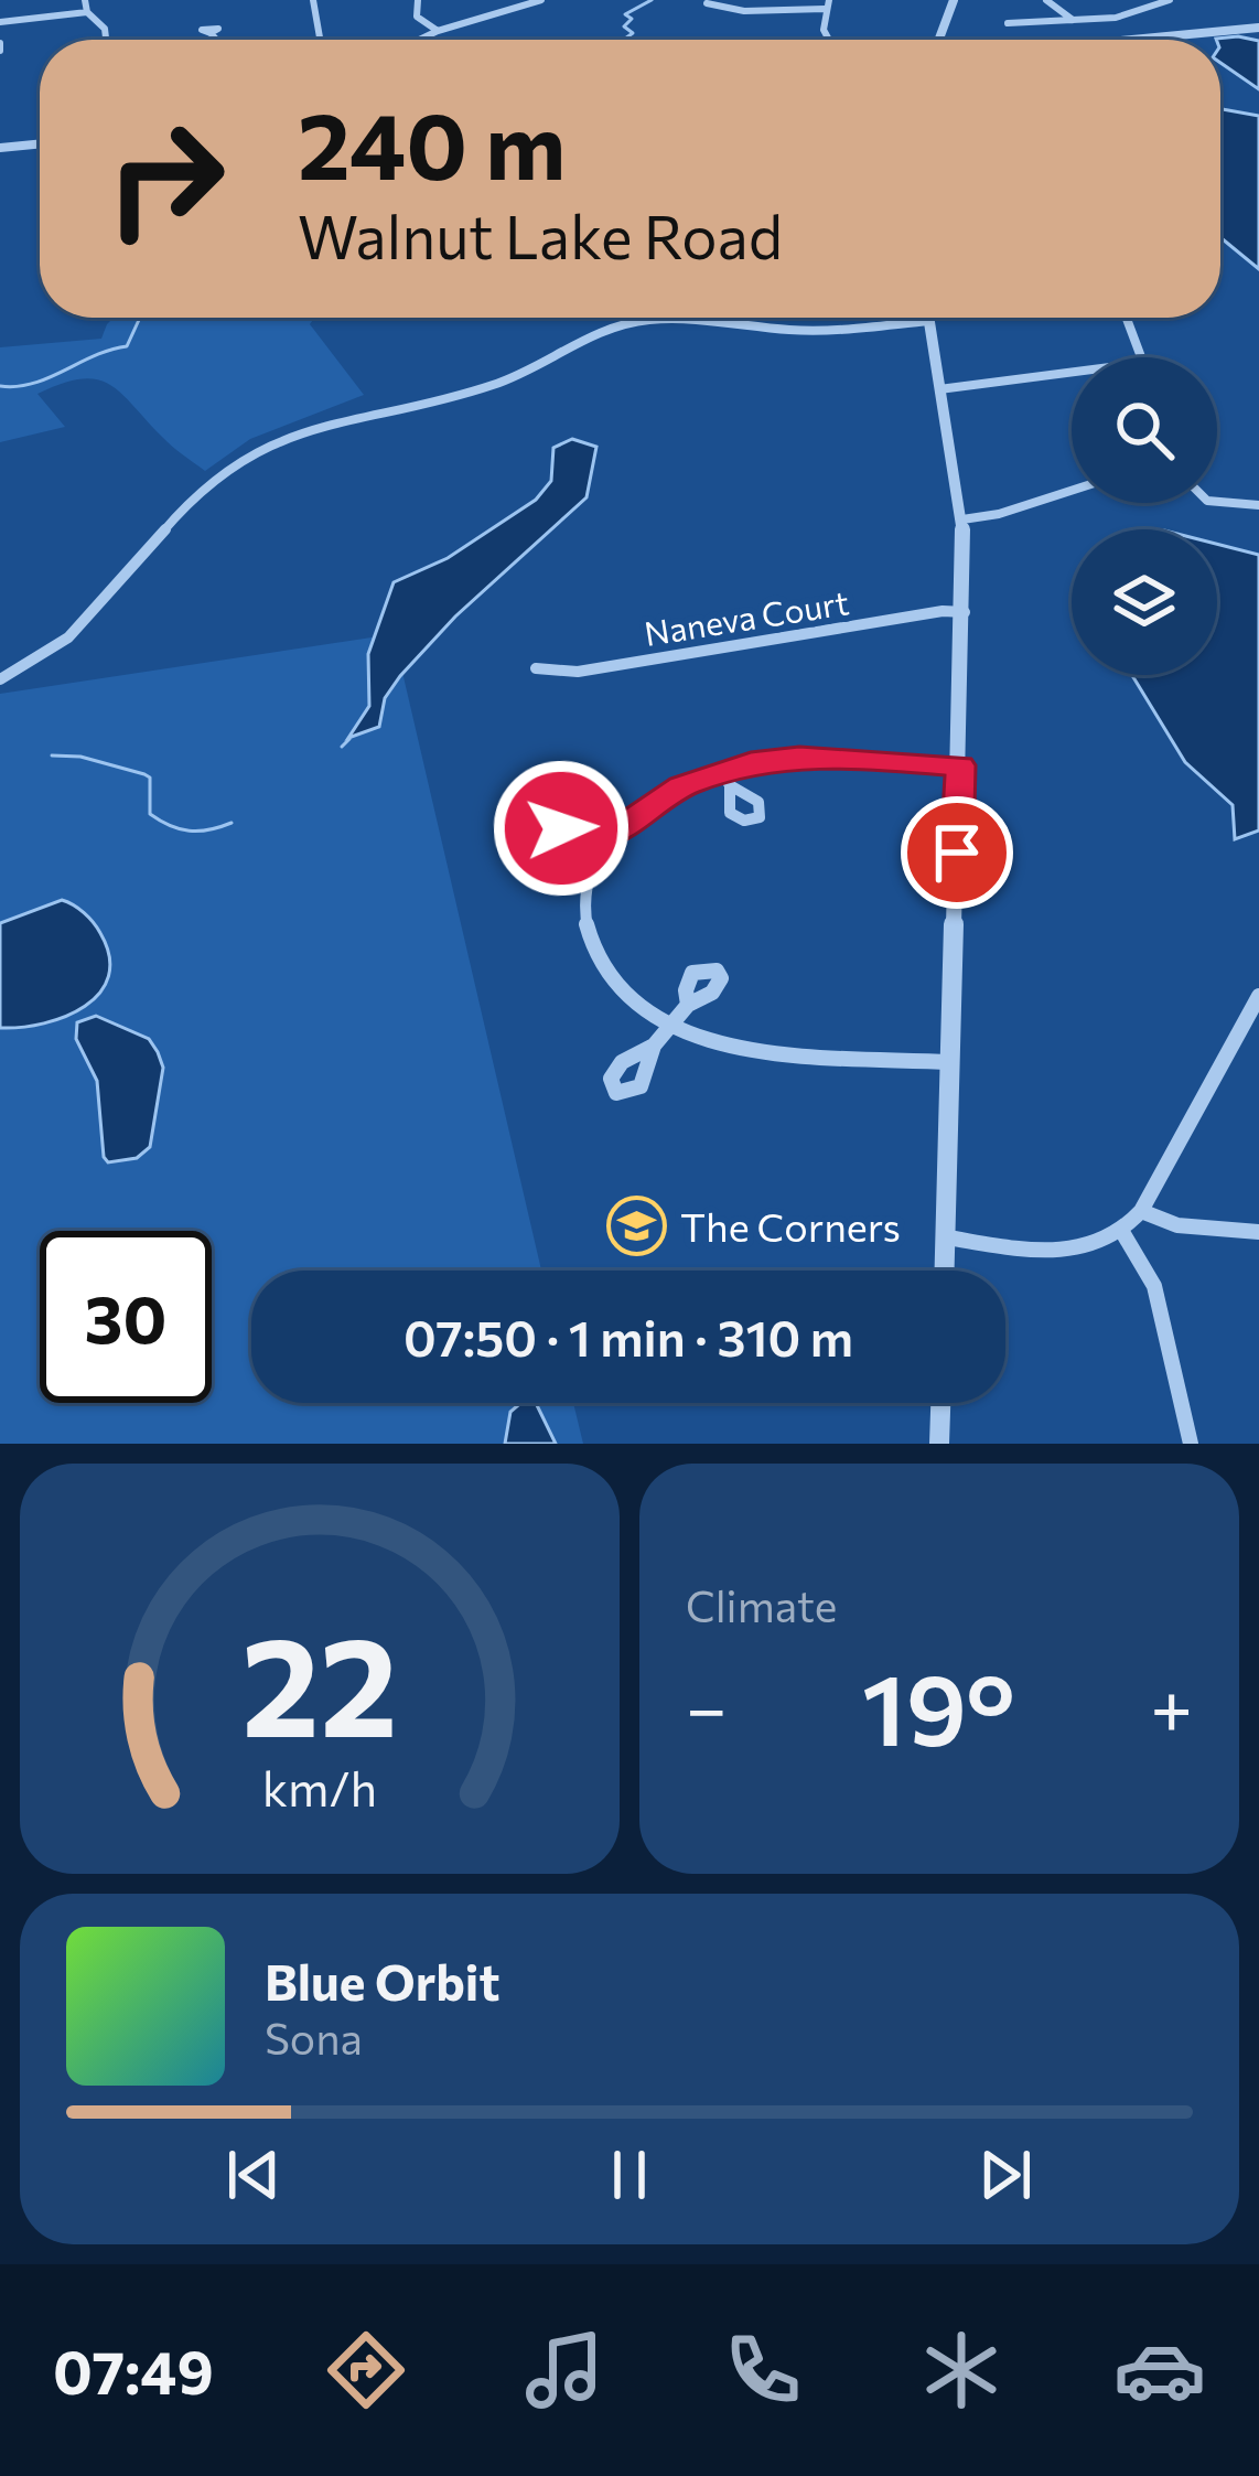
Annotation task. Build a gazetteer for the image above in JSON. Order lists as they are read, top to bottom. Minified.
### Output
{"streets":{"street":["Naneva Court"]},"places":{"school or university":["The Corners"]},"page":{"turn":["240 m","Walnut Lake Road"],"limit":"30","trip":"07:50 · 1 min · 310 m","tile":"Climate","heat":["−","19°","+"],"song":["Blue Orbit","Sona"],"tabs":"07:49","gauge":["22","km/h"]}}
